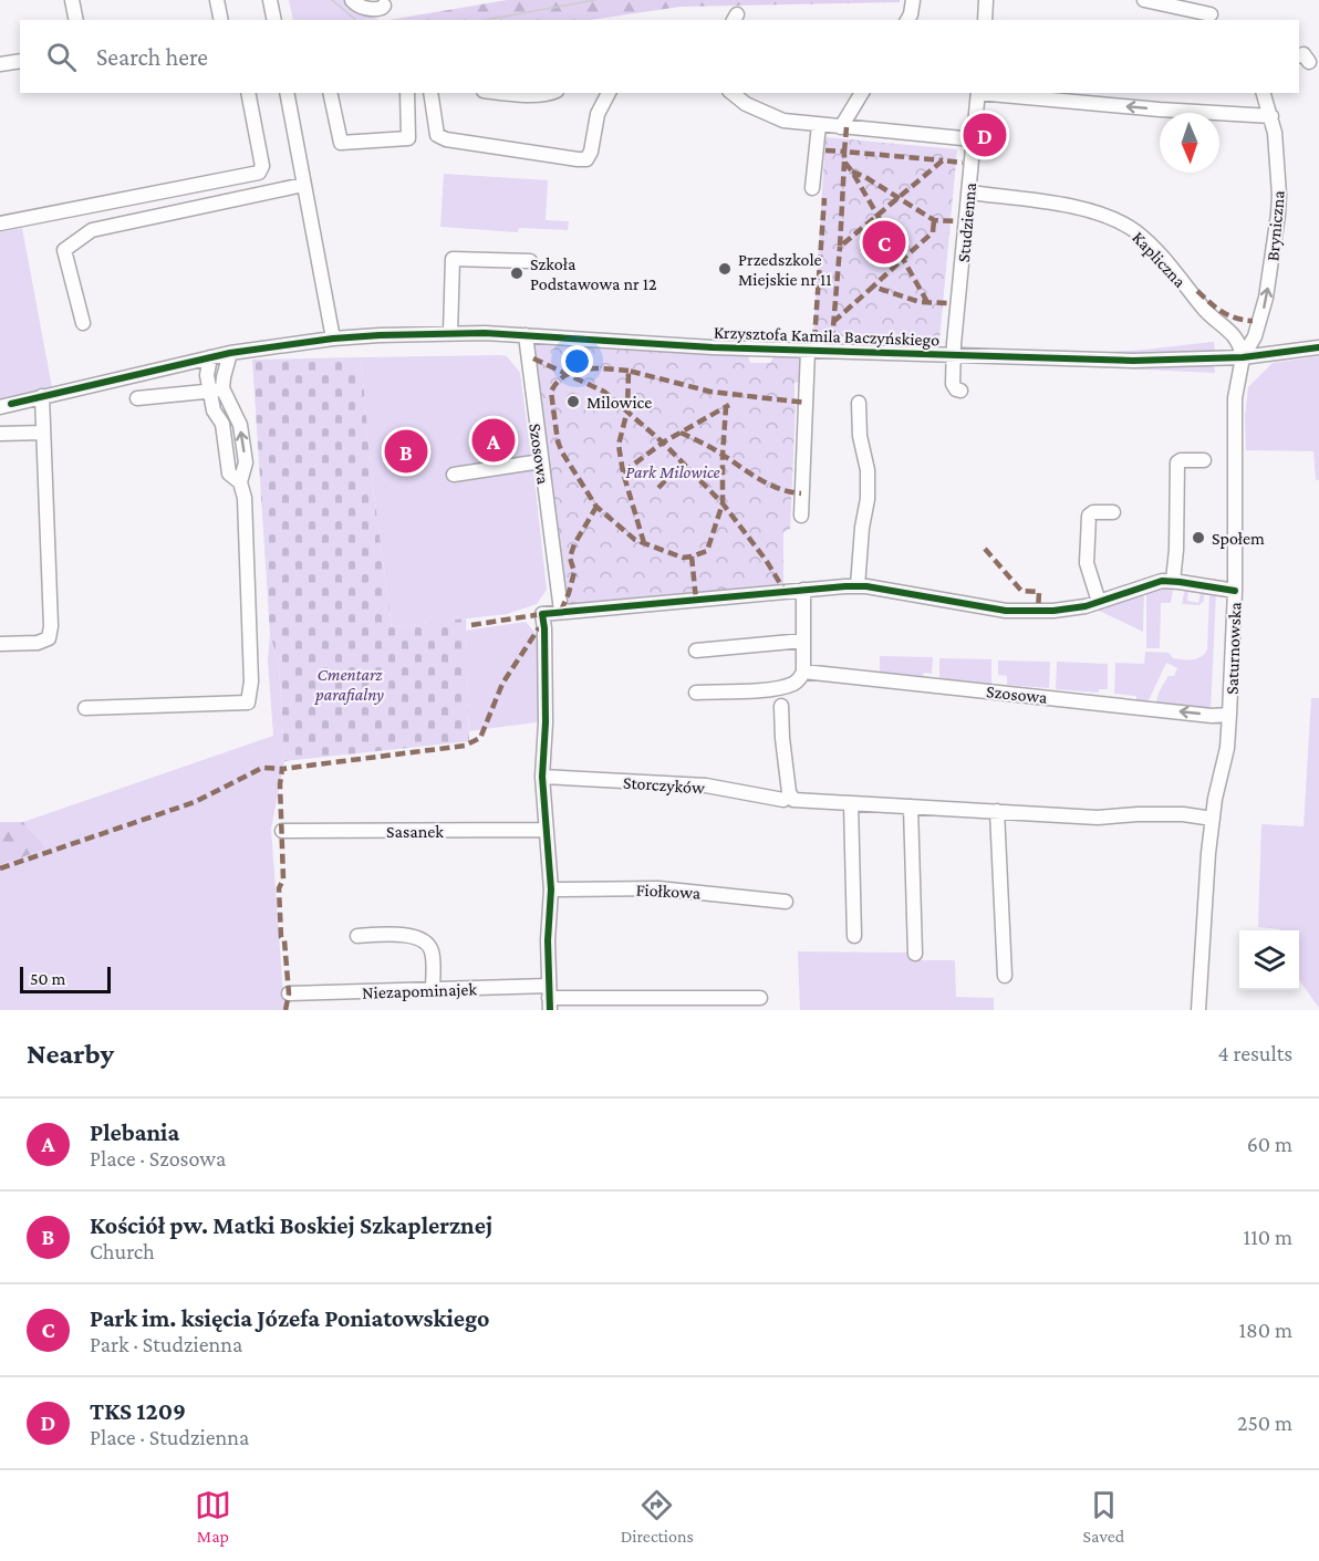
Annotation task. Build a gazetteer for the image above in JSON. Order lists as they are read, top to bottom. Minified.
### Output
{"streets":{"street":["Studzienna","Bryniczna","Kapliczna","Krzysztofa Kamila Baczyńskiego","Szosowa","Saturnowska","Storczyków","Sasanek","Fiołkowa","Niezapominajek"]},"crossings":[["Studzienna","Kapliczna"],["Studzienna","Krzysztofa Kamila Baczyńskiego"],["Bryniczna","Kapliczna"],["Bryniczna","Krzysztofa Kamila Baczyńskiego"],["Bryniczna","Saturnowska"],["Kapliczna","Krzysztofa Kamila Baczyńskiego"],["Kapliczna","Saturnowska"],["Krzysztofa Kamila Baczyńskiego","Szosowa"],["Krzysztofa Kamila Baczyńskiego","Saturnowska"],["Szosowa","Saturnowska"]],"one_way":["Bryniczna"],"parks":["Park Milowice","Cmentarz parafialny"],"places":["Przedszkole Miejskie nr 11","Szkoła Podstawowa nr 12","Milowice","Społem"],"scale_bar":"50 m","north":"bottom","page":{"search":"Search here","pins":["D","C","A","B"],"scale":"50 m","heading":["Nearby","4 results"],"list":[{"mark":"A","name":"Plebania","note":"Place · Szosowa","value":"60 m"},{"mark":"B","name":"Kościół pw. Matki Boskiej Szkaplerznej","note":"Church","value":"110 m"},{"mark":"C","name":"Park im. księcia Józefa Poniatowskiego","note":"Park · Studzienna","value":"180 m"},{"mark":"D","name":"TKS 1209","note":"Place · Studzienna","value":"250 m"}],"nav":["Map","Directions","Saved"]}}
